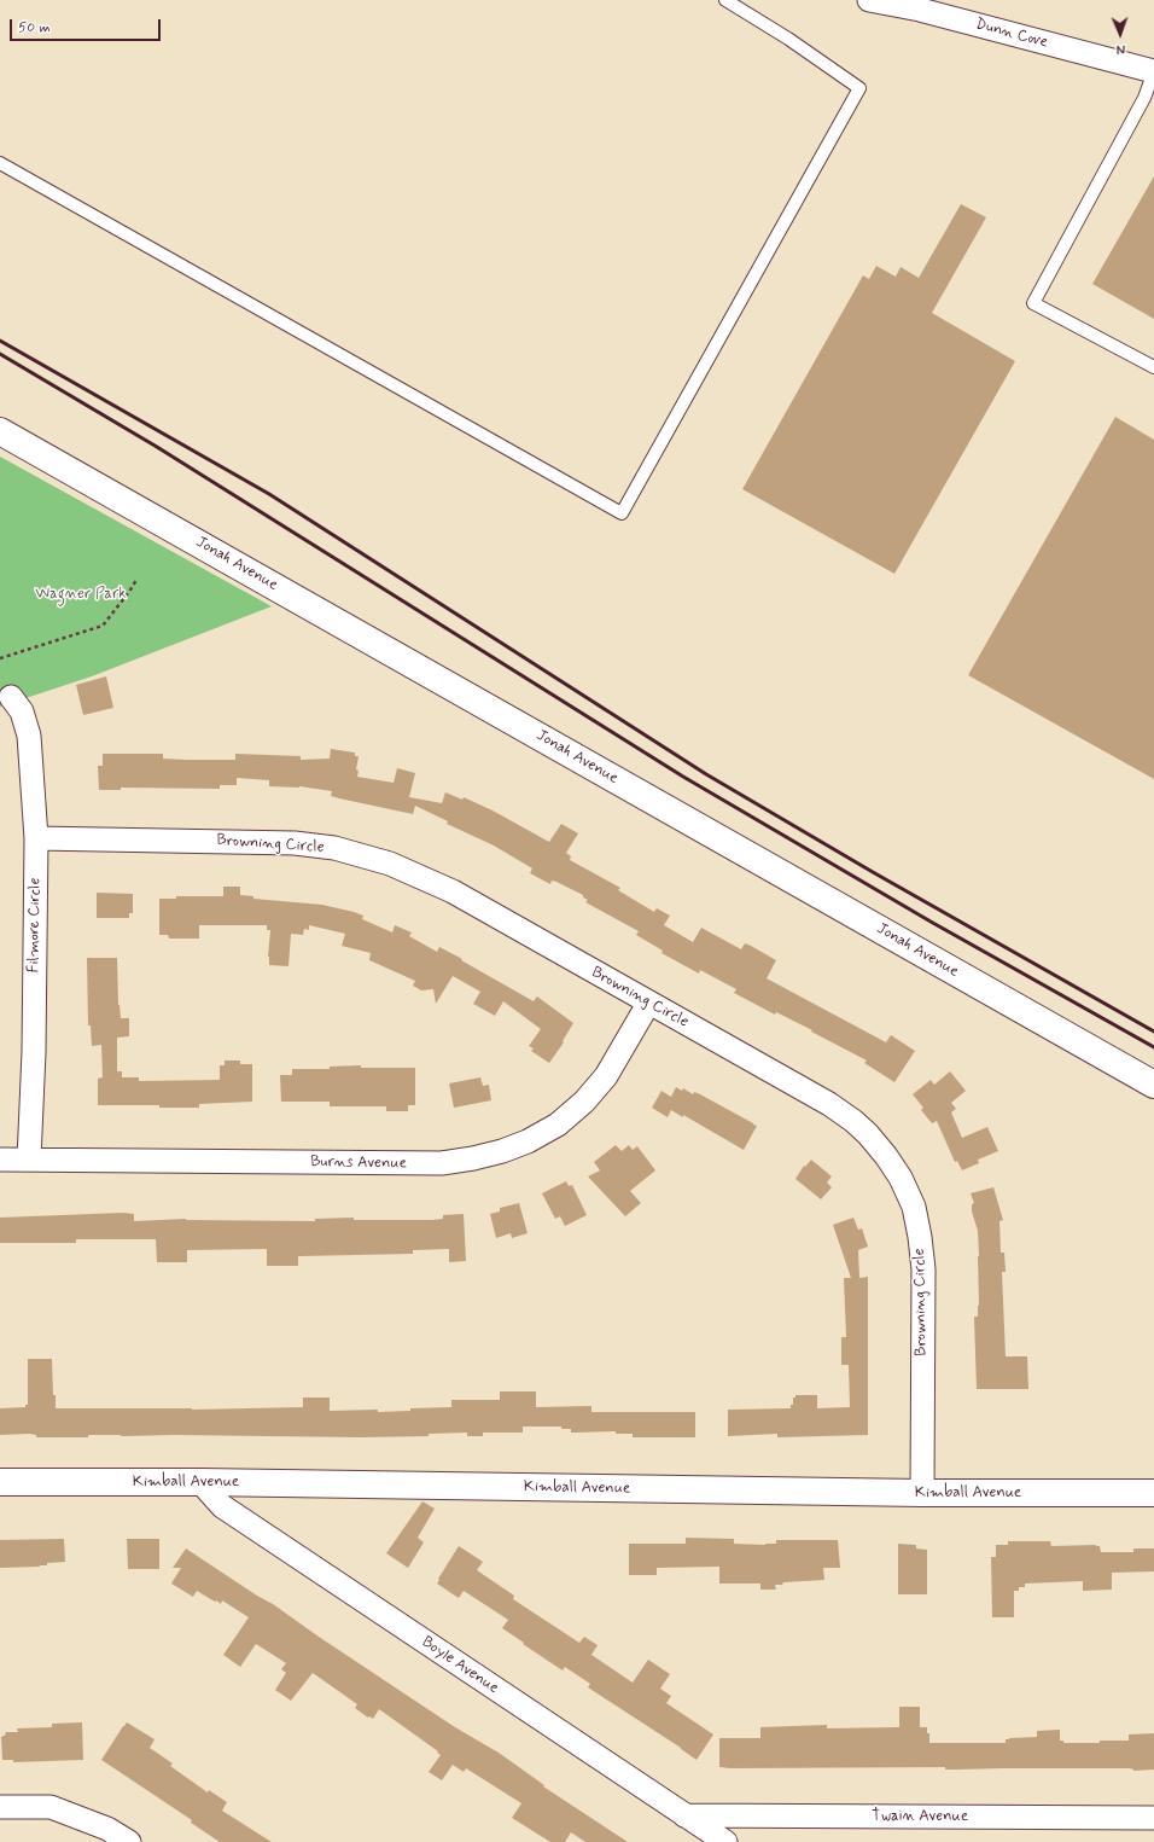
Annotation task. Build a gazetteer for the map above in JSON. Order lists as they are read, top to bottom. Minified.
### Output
{"streets":{"street":["Dunn Cove","Jonah Avenue","Browning Circle","Filmore Circle","Burns Avenue","Kimball Avenue","Boyle Avenue","Twain Avenue"]},"crossings":[["Browning Circle","Filmore Circle"],["Browning Circle","Burns Avenue"],["Browning Circle","Kimball Avenue"],["Filmore Circle","Burns Avenue"],["Kimball Avenue","Boyle Avenue"],["Boyle Avenue","Twain Avenue"]],"parks":["Wagner Park"],"scale_bar":"50 m","north":"bottom"}
